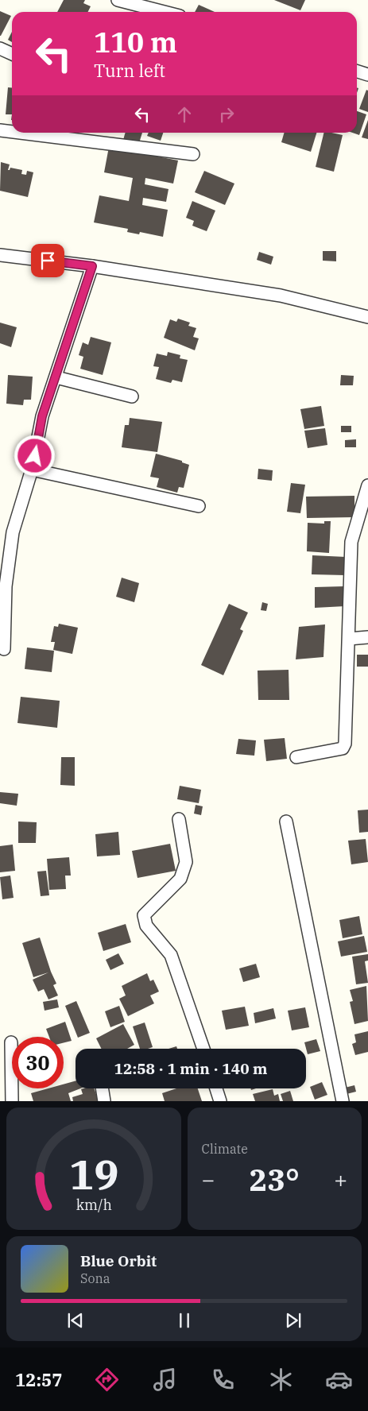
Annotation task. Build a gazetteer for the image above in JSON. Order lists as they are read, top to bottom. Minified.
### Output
{"page":{"turn":["110 m","Turn left"],"limit":"30","trip":"12:58 · 1 min · 140 m","tile":"Climate","heat":["−","23°","+"],"song":["Blue Orbit","Sona"],"tabs":"12:57","gauge":["19","km/h"]}}
